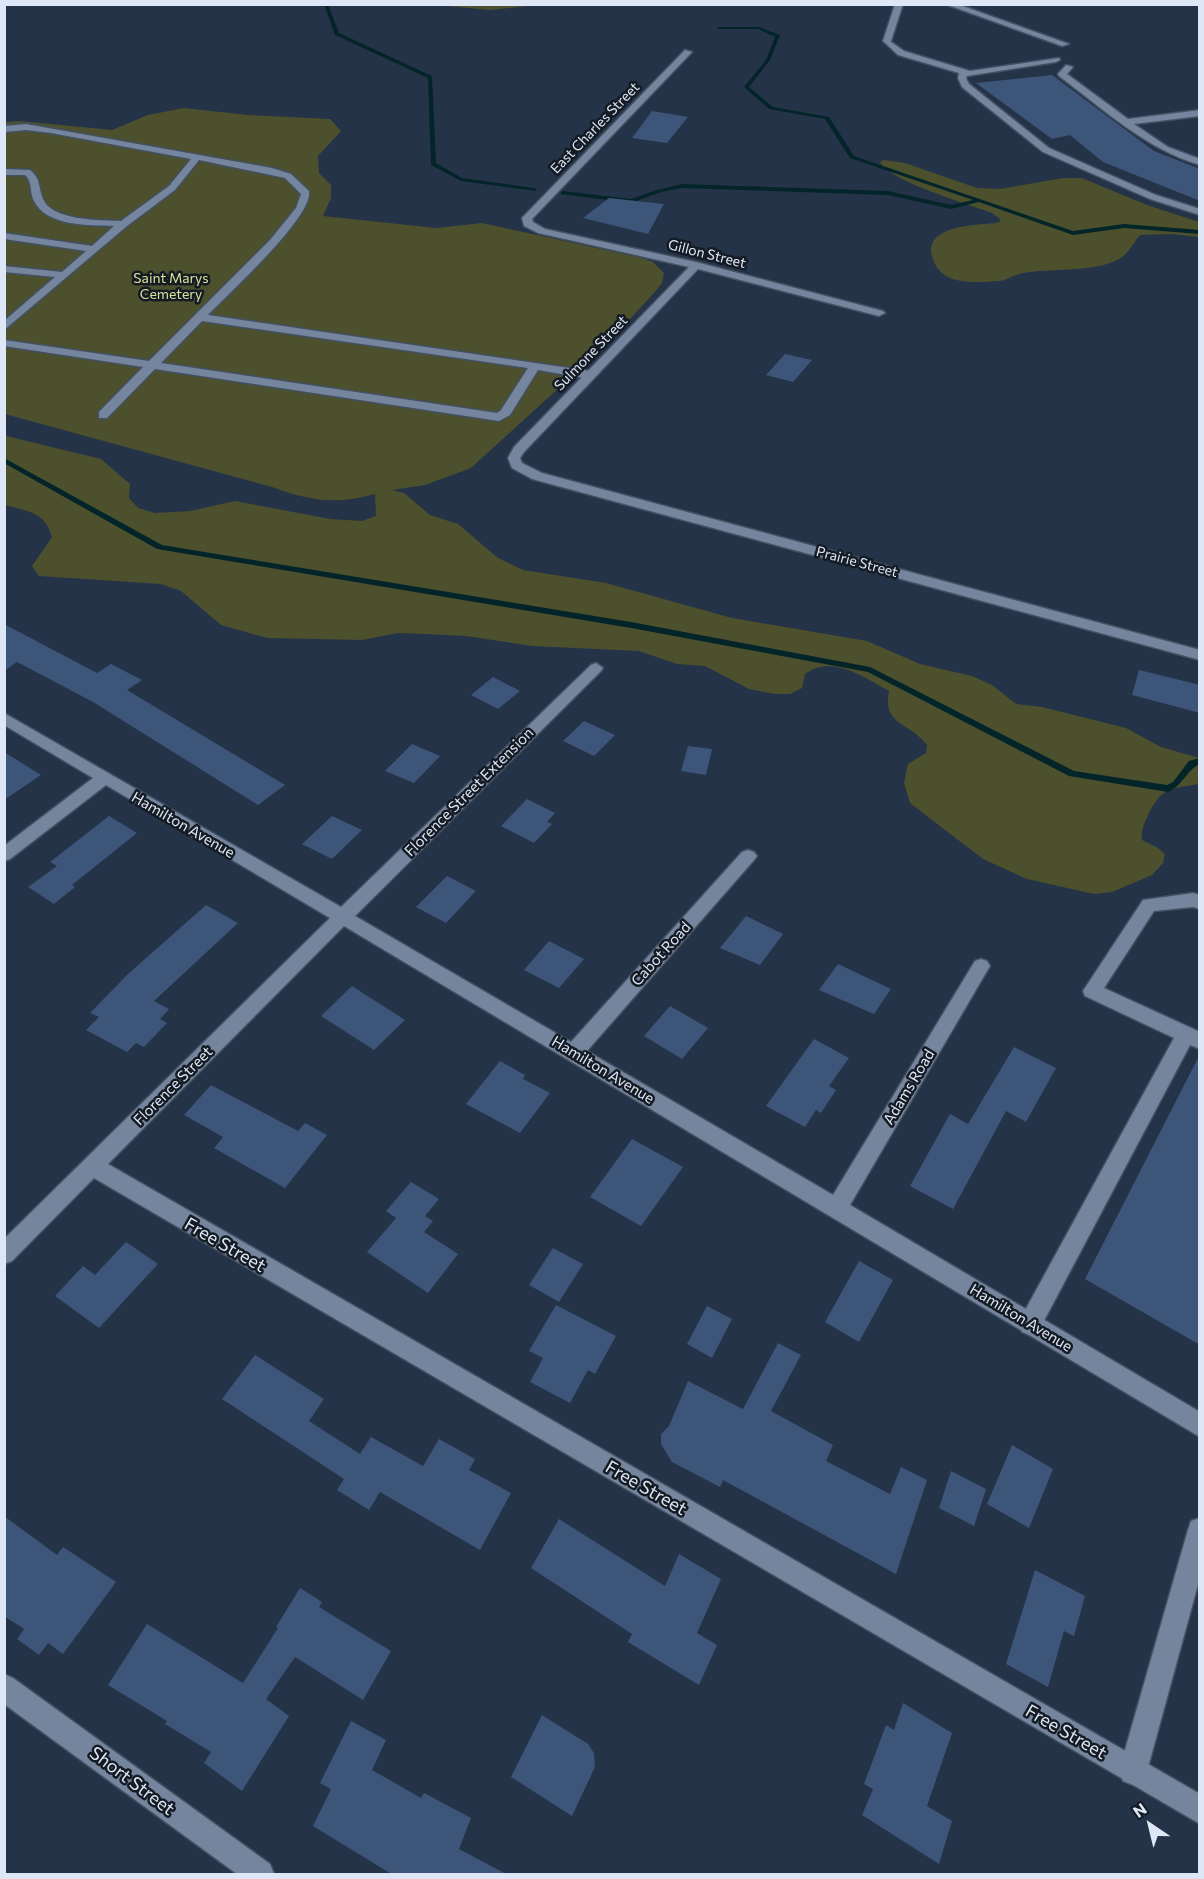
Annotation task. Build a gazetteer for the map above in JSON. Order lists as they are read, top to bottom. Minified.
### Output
{"streets":{"street":["East Charles Street","Gillon Street","Sulmone Street","Prairie Street","Florence Street Extension","Hamilton Avenue","Cabot Road","Florence Street","Adams Road","Free Street","Short Street"]},"crossings":[["East Charles Street","Gillon Street"],["Gillon Street","Sulmone Street"],["Sulmone Street","Prairie Street"],["Florence Street Extension","Hamilton Avenue"],["Florence Street Extension","Florence Street"],["Hamilton Avenue","Cabot Road"],["Hamilton Avenue","Florence Street"],["Hamilton Avenue","Adams Road"],["Florence Street","Free Street"]],"parks":["Saint Marys Cemetery"],"north":"top left"}
